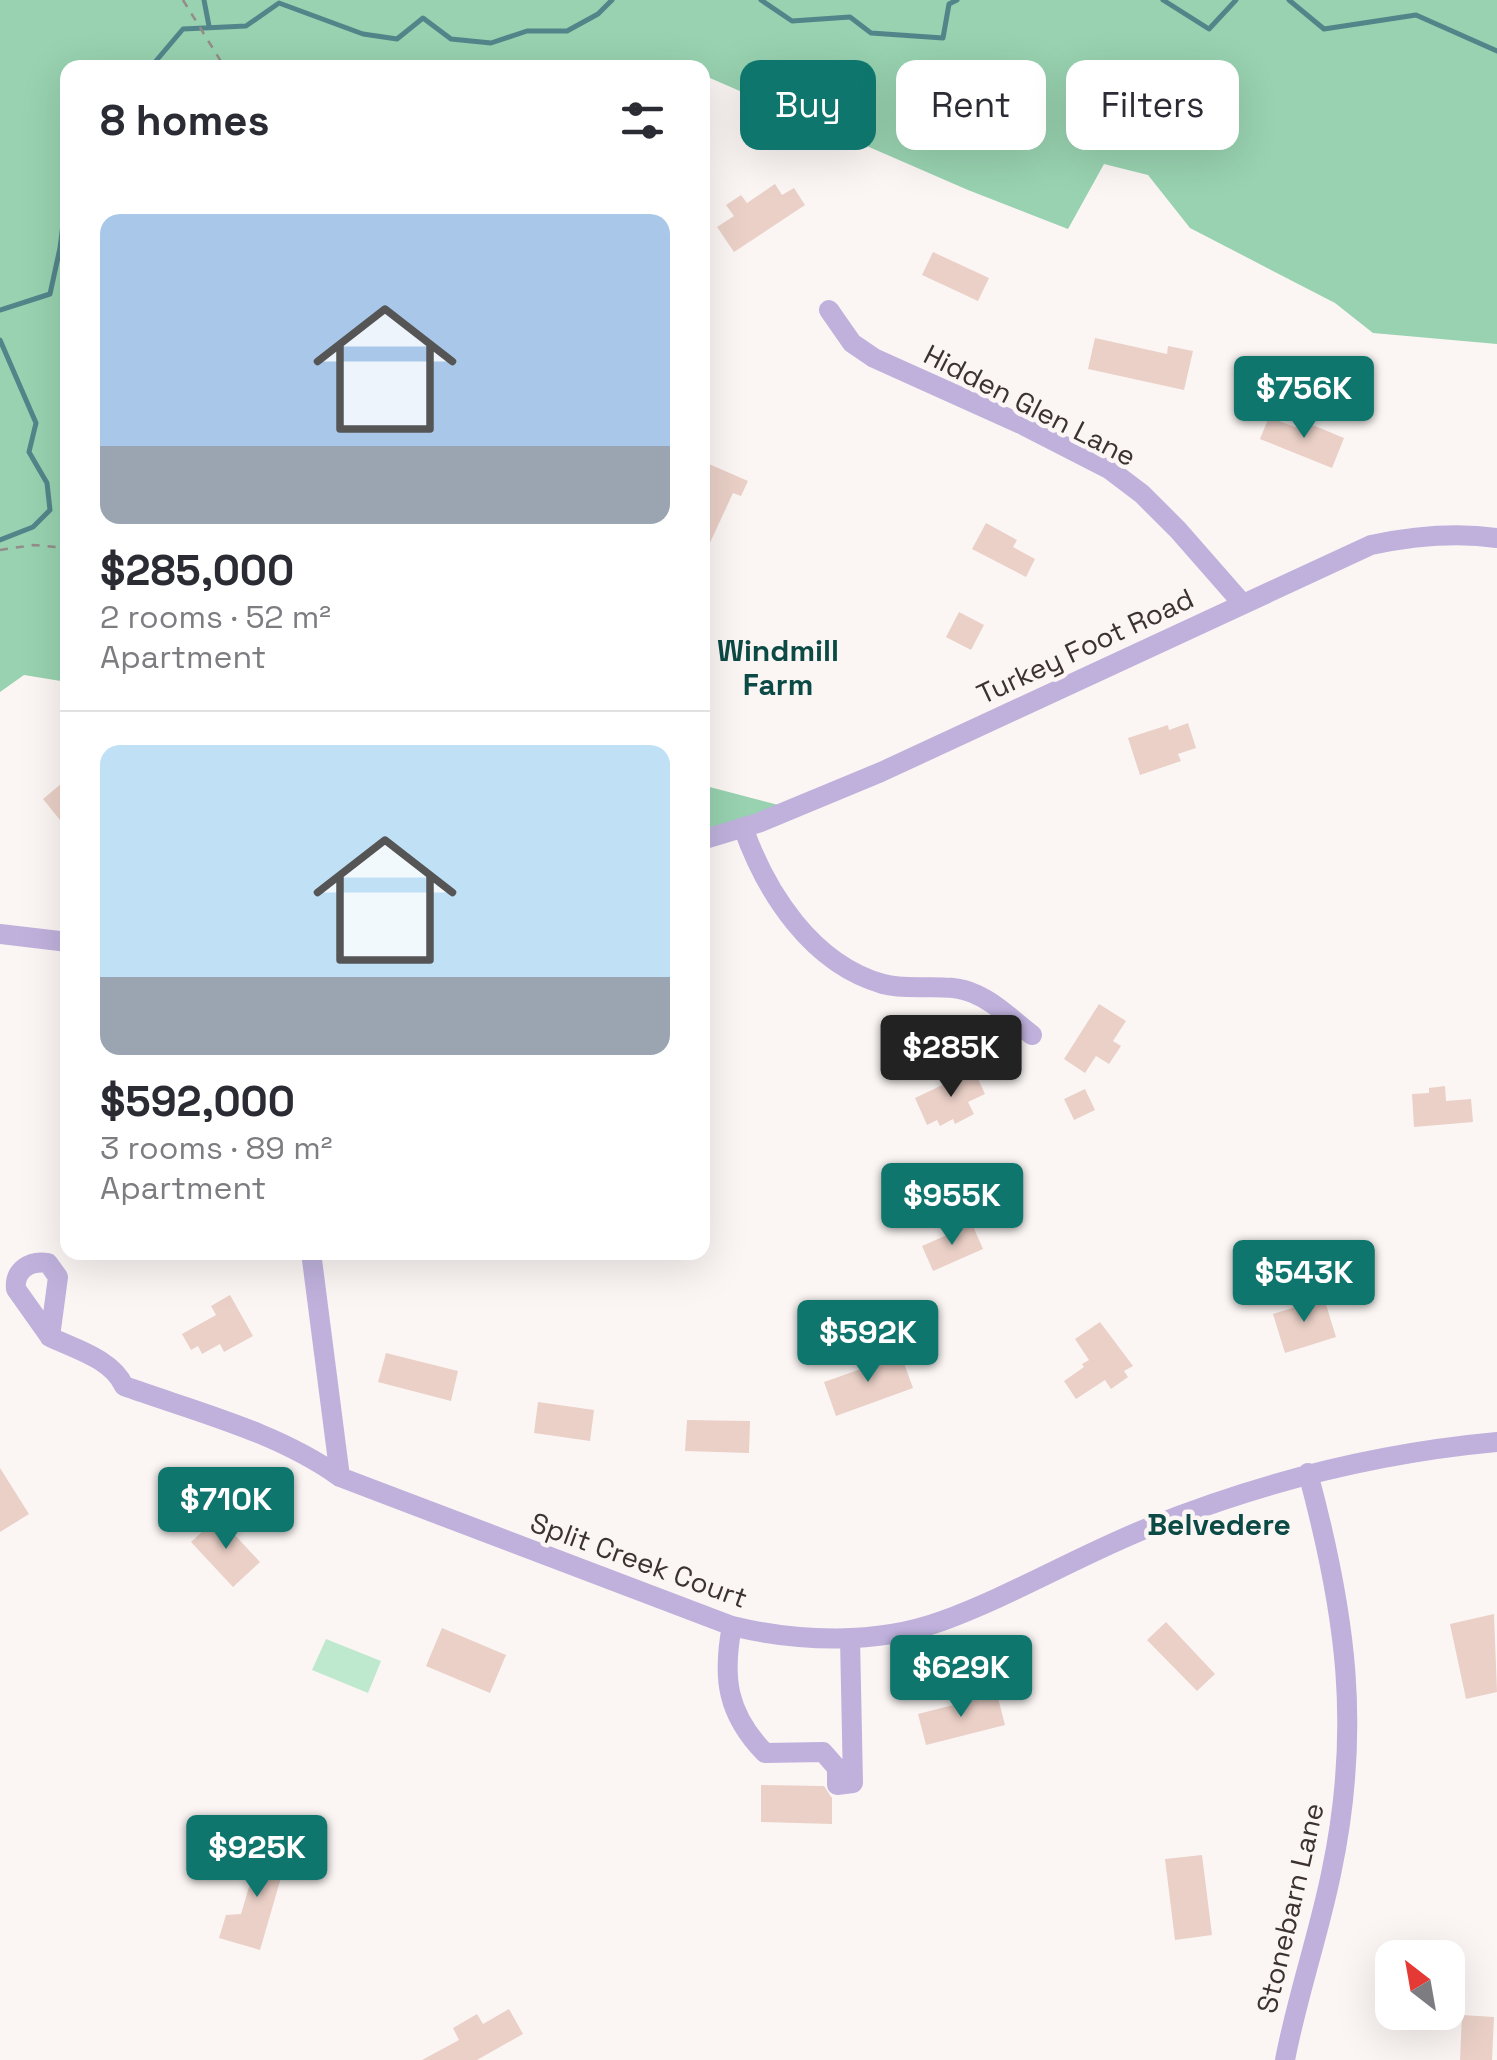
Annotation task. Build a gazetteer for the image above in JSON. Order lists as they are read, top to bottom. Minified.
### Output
{"streets":{"street":["Hidden Glen Lane","Turkey Foot Road","Split Creek Court","Stonebarn Lane"]},"crossings":[["Hidden Glen Lane","Turkey Foot Road"],["Split Creek Court","Stonebarn Lane"]],"districts":["Windmill Farm","Belvedere"],"north":"top left","page":{"chip":["Buy","Rent","Filters"],"heading":"8 homes","list":[{"name":"$285,000","note":"2 rooms · 52 m² · Apartment"},{"name":"$592,000","note":"3 rooms · 89 m² · Apartment"}],"price":["$756K","$285K","$955K","$543K","$592K","$710K","$629K","$925K"]}}
